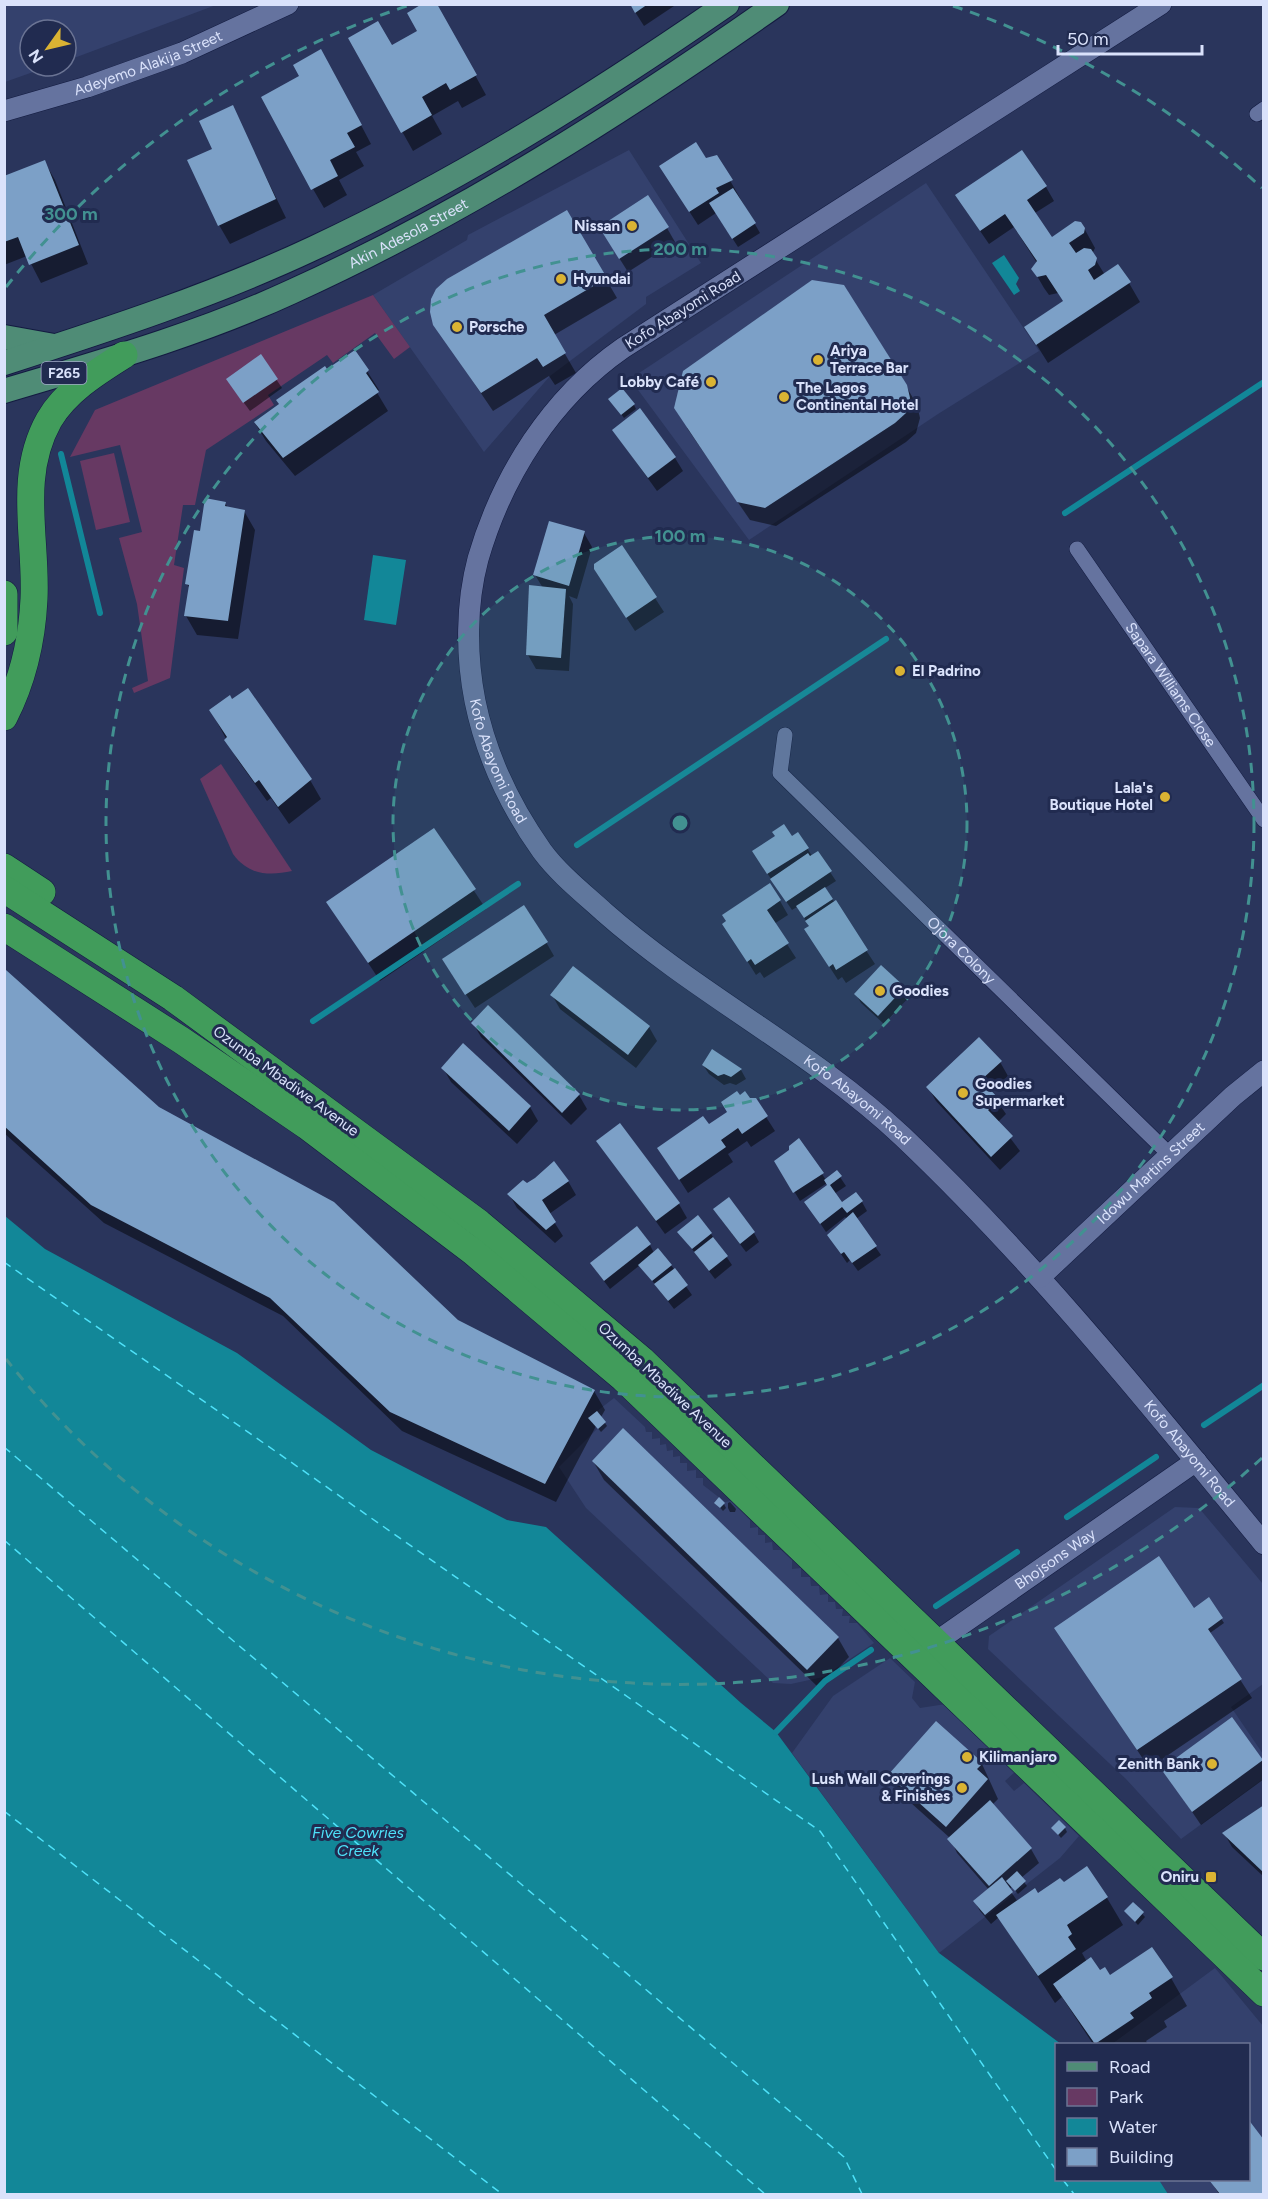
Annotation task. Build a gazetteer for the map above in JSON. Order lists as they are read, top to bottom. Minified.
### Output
{"streets":{"highway":["Ozumba Mbadiwe Avenue"],"main road":["Akin Adesola Street","F265"],"street":["Adeyemo Alakija Street","Kofo Abayomi Road","Sapara Williams Close","Ojora Colony","Idowu Martins Street","Bhojsons Way"]},"crossings":[["Kofo Abayomi Road","Idowu Martins Street"],["Kofo Abayomi Road","Bhojsons Way"],["Ojora Colony","Idowu Martins Street"],["Ozumba Mbadiwe Avenue","Bhojsons Way"]],"water":["Five Cowries Creek"],"places":{"other":["Nissan","Hyundai","Porsche","Ariya Terrace Bar","Lobby Café","The Lagos Continental Hotel","El Padrino","Lala's Boutique Hotel","Goodies","Goodies Supermarket","Kilimanjaro","Zenith Bank","Lush Wall Coverings & Finishes"],"transit":["Oniru"]},"legend":["Road","Park","Water","Building"],"scale_bar":"50 m","north":"bottom left","rings":["300 m","200 m","100 m"]}
